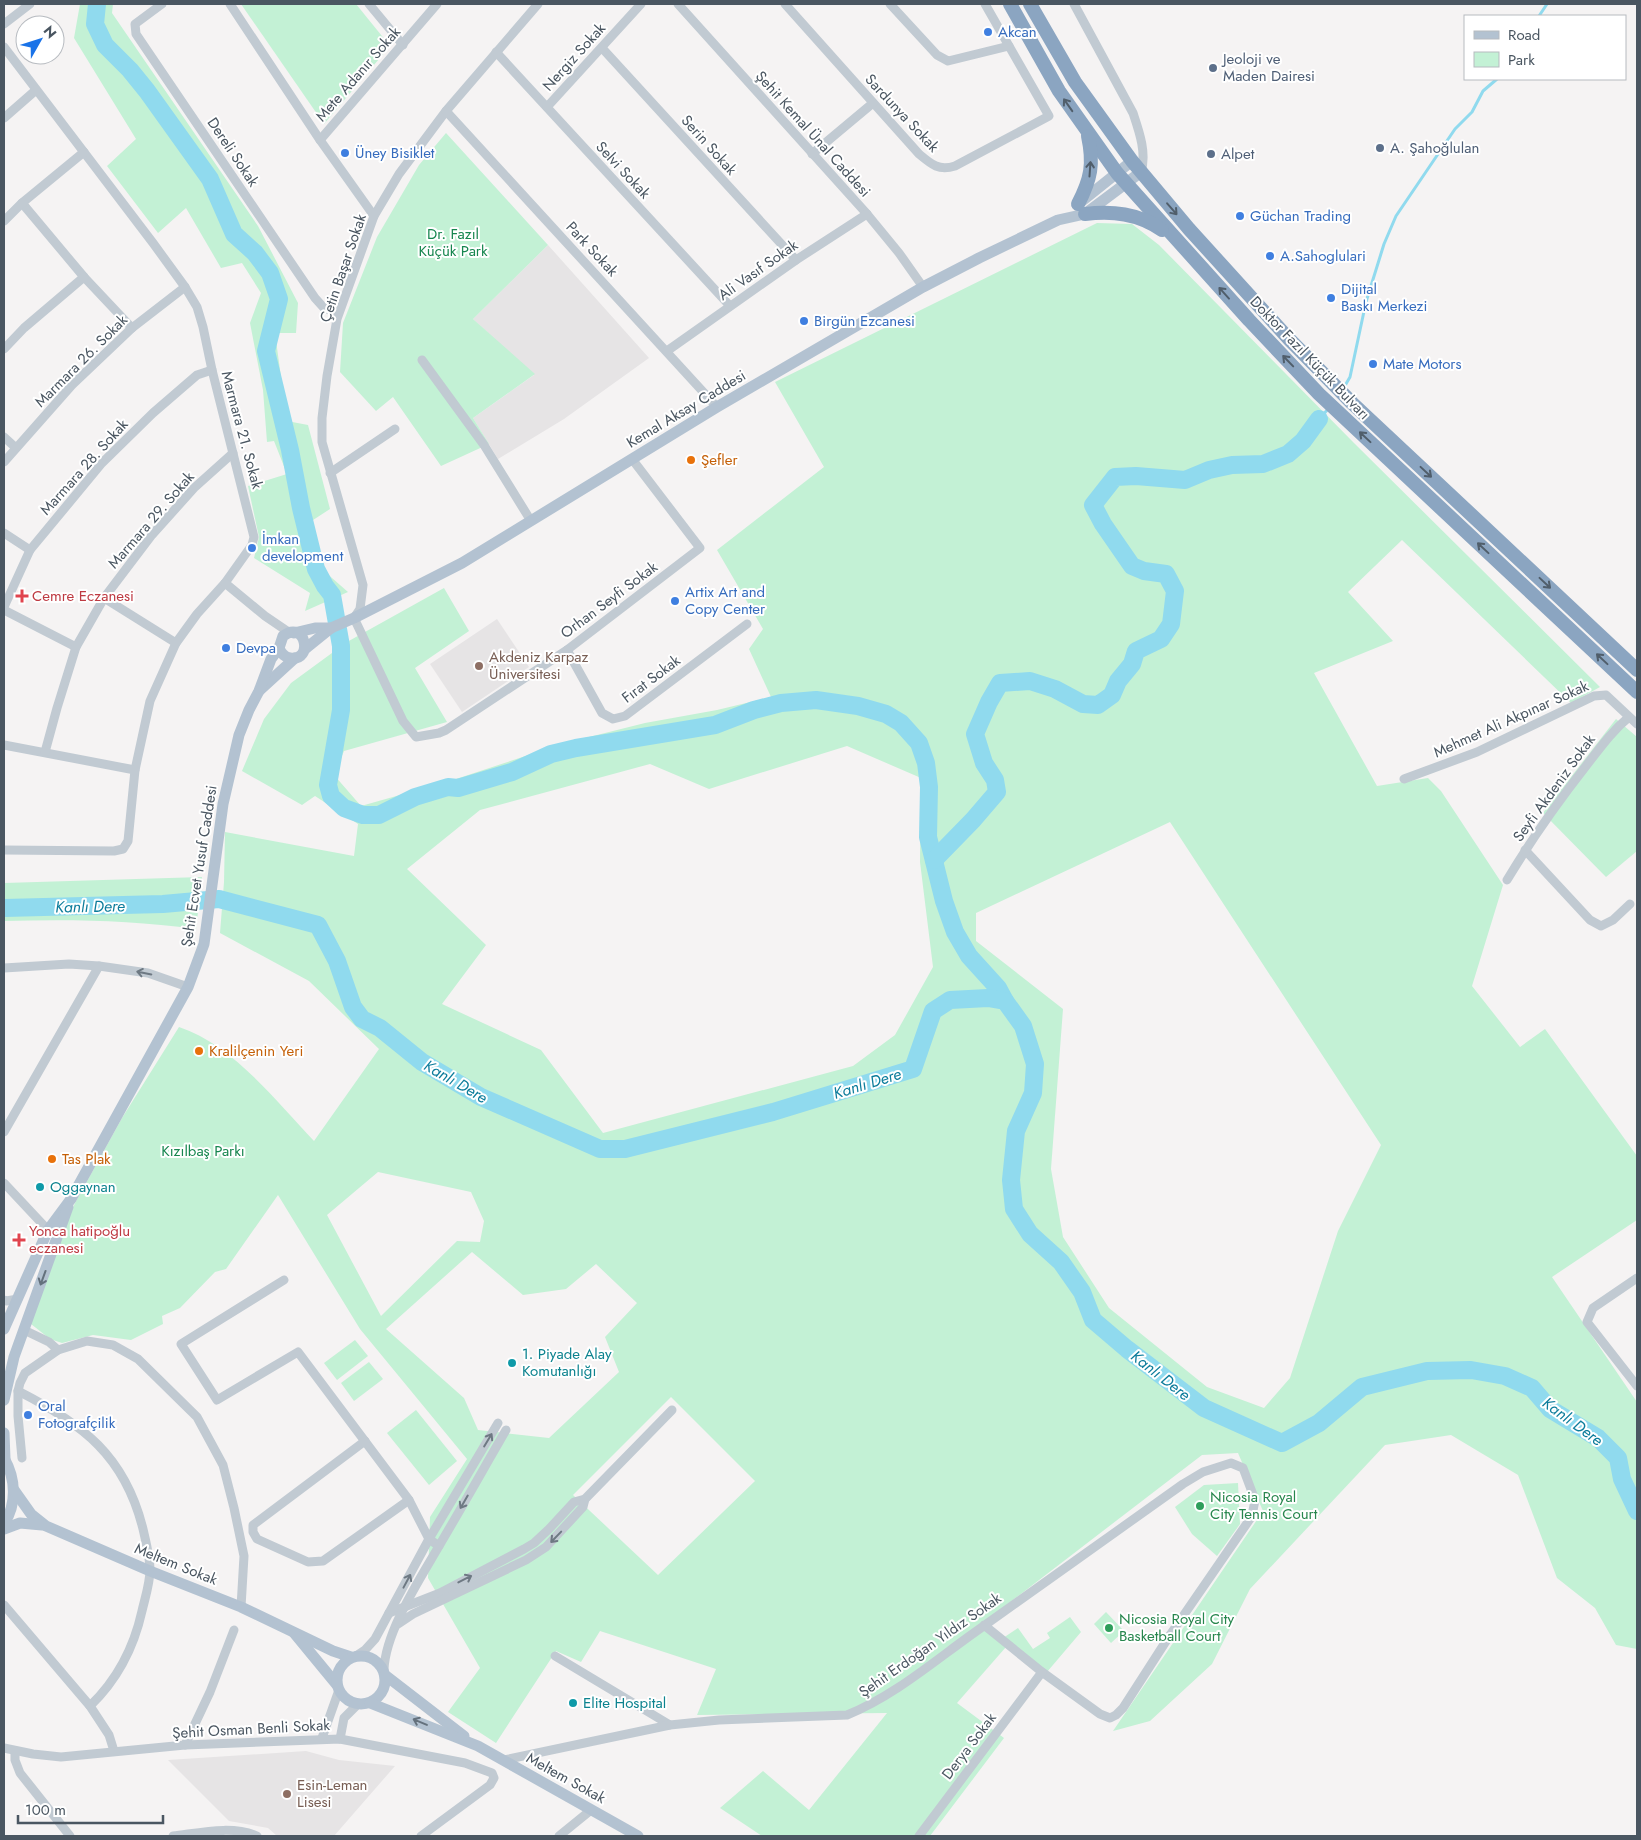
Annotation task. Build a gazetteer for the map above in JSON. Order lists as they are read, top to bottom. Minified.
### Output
{"streets":{"highway":["Doktor Fazıl Küçük Bulvarı"],"main road":["Kemal Aksay Caddesi","Şehit Ecvet Yusuf Caddesi","Meltem Sokak"],"street":["Nergiz Sokak","Mete Adanır Sokak","Sardunya Sokak","Şehit Kemal Ünal Caddesi","Serin Sokak","Dereli Sokak","Selvi Sokak","Park Sokak","Çetin Başar Sokak","Ali Vasıf Sokak","Marmara 26. Sokak","Marmara 21. Sokak","Marmara 28. Sokak","Marmara 29. Sokak","Orhan Seyfi Sokak","Fırat Sokak","Mehmet Ali Akpınar Sokak","Seyfi Akdeniz Sokak","Şehit Erdoğan Yıldız Sokak","Şehit Osman Benli Sokak","Derya Sokak"]},"crossings":[["Nergiz Sokak","Serin Sokak"],["Nergiz Sokak","Selvi Sokak"],["Şehit Kemal Ünal Caddesi","Ali Vasıf Sokak"],["Şehit Kemal Ünal Caddesi","Kemal Aksay Caddesi"],["Serin Sokak","Ali Vasıf Sokak"],["Dereli Sokak","Çetin Başar Sokak"],["Selvi Sokak","Çetin Başar Sokak"],["Selvi Sokak","Ali Vasıf Sokak"],["Park Sokak","Çetin Başar Sokak"],["Park Sokak","Ali Vasıf Sokak"],["Park Sokak","Kemal Aksay Caddesi"],["Çetin Başar Sokak","Kemal Aksay Caddesi"],["Çetin Başar Sokak","Orhan Seyfi Sokak"],["Doktor Fazıl Küçük Bulvarı","Kemal Aksay Caddesi"],["Marmara 26. Sokak","Marmara 21. Sokak"],["Kemal Aksay Caddesi","Orhan Seyfi Sokak"],["Marmara 21. Sokak","Marmara 28. Sokak"],["Marmara 21. Sokak","Marmara 29. Sokak"],["Orhan Seyfi Sokak","Fırat Sokak"],["Mehmet Ali Akpınar Sokak","Seyfi Akdeniz Sokak"],["Meltem Sokak","Şehit Erdoğan Yıldız Sokak"],["Şehit Erdoğan Yıldız Sokak","Derya Sokak"]],"water":["Kanlı Dere"],"parks":["Dr. Fazıl Küçük Park","Kızılbaş Parkı"],"places":{"other":["Akcan","Jeoloji ve Maden Dairesi","A. Şahoğlulan","Üney Bisiklet","Alpet","Güchan Trading","A.Sahoglulari","Dijital Baskı Merkezi","Birgün Ezcanesi","Mate Motors","Şefler","İmkan development","Artix Art and Copy Center","Devpa","Akdeniz Karpaz Üniversitesi","Kralilçenin Yeri","Tas Plak","Oggaynan","1. Piyade Alay Komutanlığı","Oral Fotografçilik","Nicosia Royal City Tennis Court","Nicosia Royal City Basketball Court","Elite Hospital","Esin-Leman Lisesi"],"health":["Cemre Eczanesi","Yonca hatipoğlu eczanesi"]},"legend":["Road","Park"],"scale_bar":"100 m","north":"top right"}
